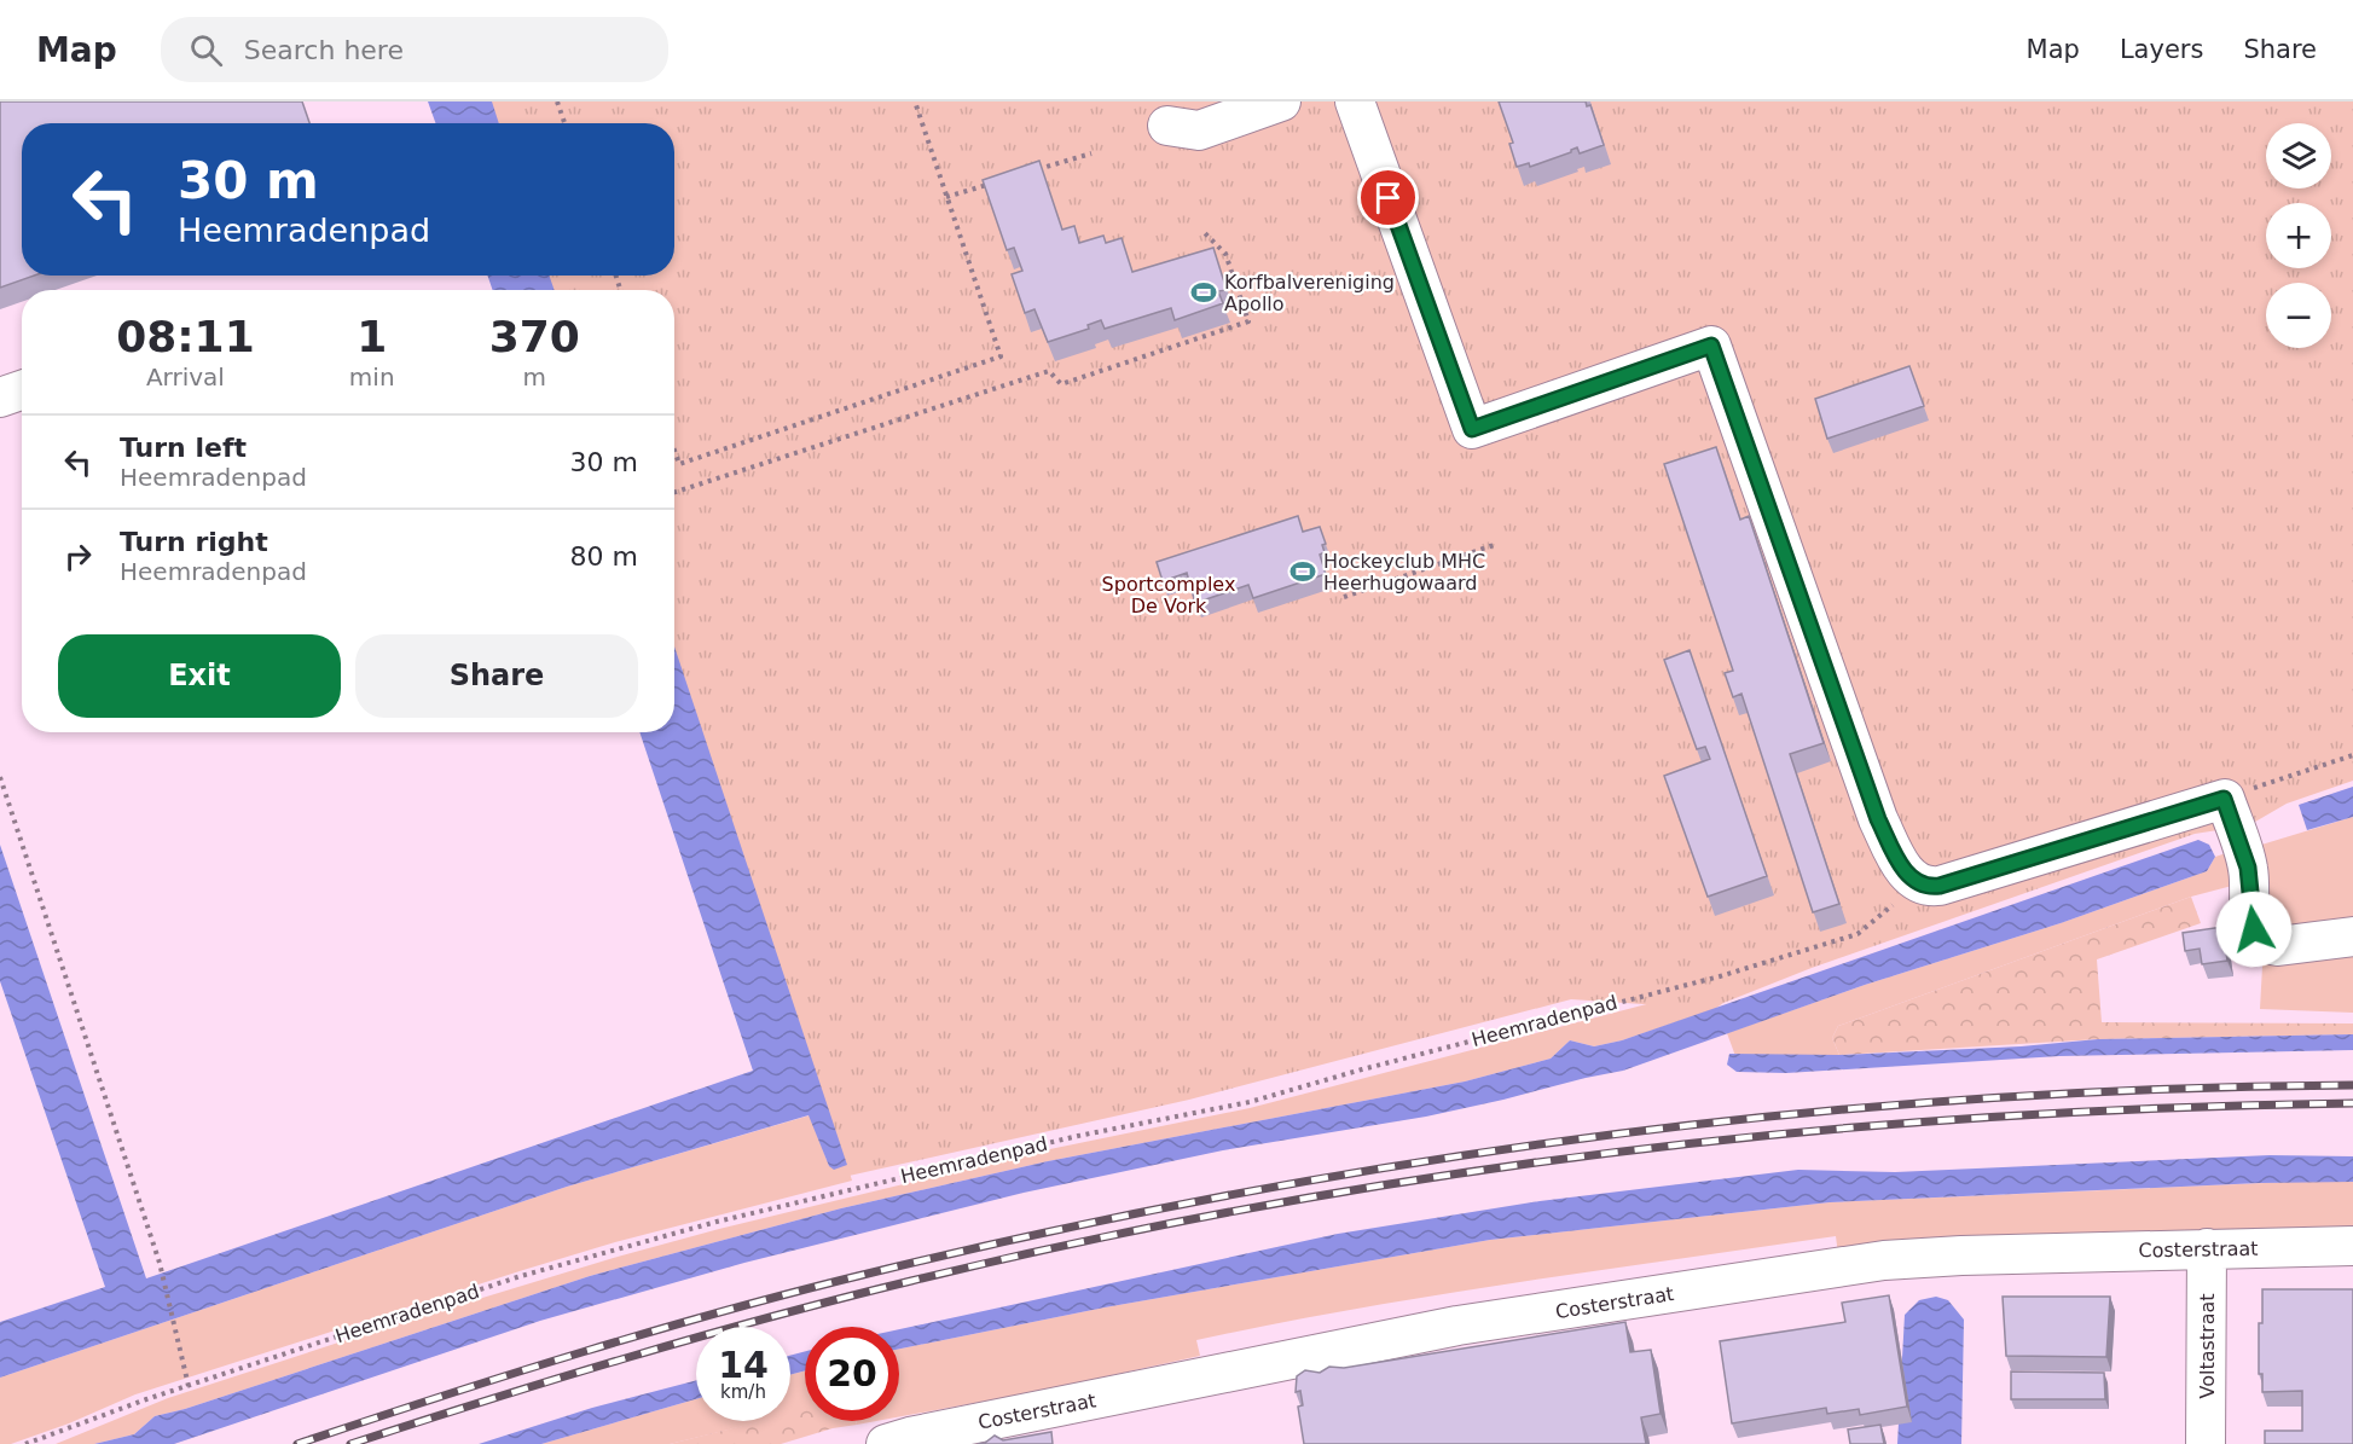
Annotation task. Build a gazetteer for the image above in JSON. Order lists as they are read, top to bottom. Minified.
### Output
{"streets":{"street":["Costerstraat","Voltastraat"],"path":["Heemradenpad"]},"crossings":[["Costerstraat","Voltastraat"]],"parks":["Sportcomplex De Vork"],"places":{"sports":["Korfbalvereniging Apollo","Hockeyclub MHC Heerhugowaard"]},"page":{"header":"Map","search":"Search here","nav":["Map","Layers","Share"],"map_buttons":["+","−"],"turn":["30 m","Heemradenpad"],"eta":["08:11","Arrival","1","min","370","m"],"list":[{"name":"Turn left","note":"Heemradenpad","value":"30 m"},{"name":"Turn right","note":"Heemradenpad","value":"80 m"}],"buttons":["Exit","Share"],"speed":"14 km/h","limit":"20"}}
